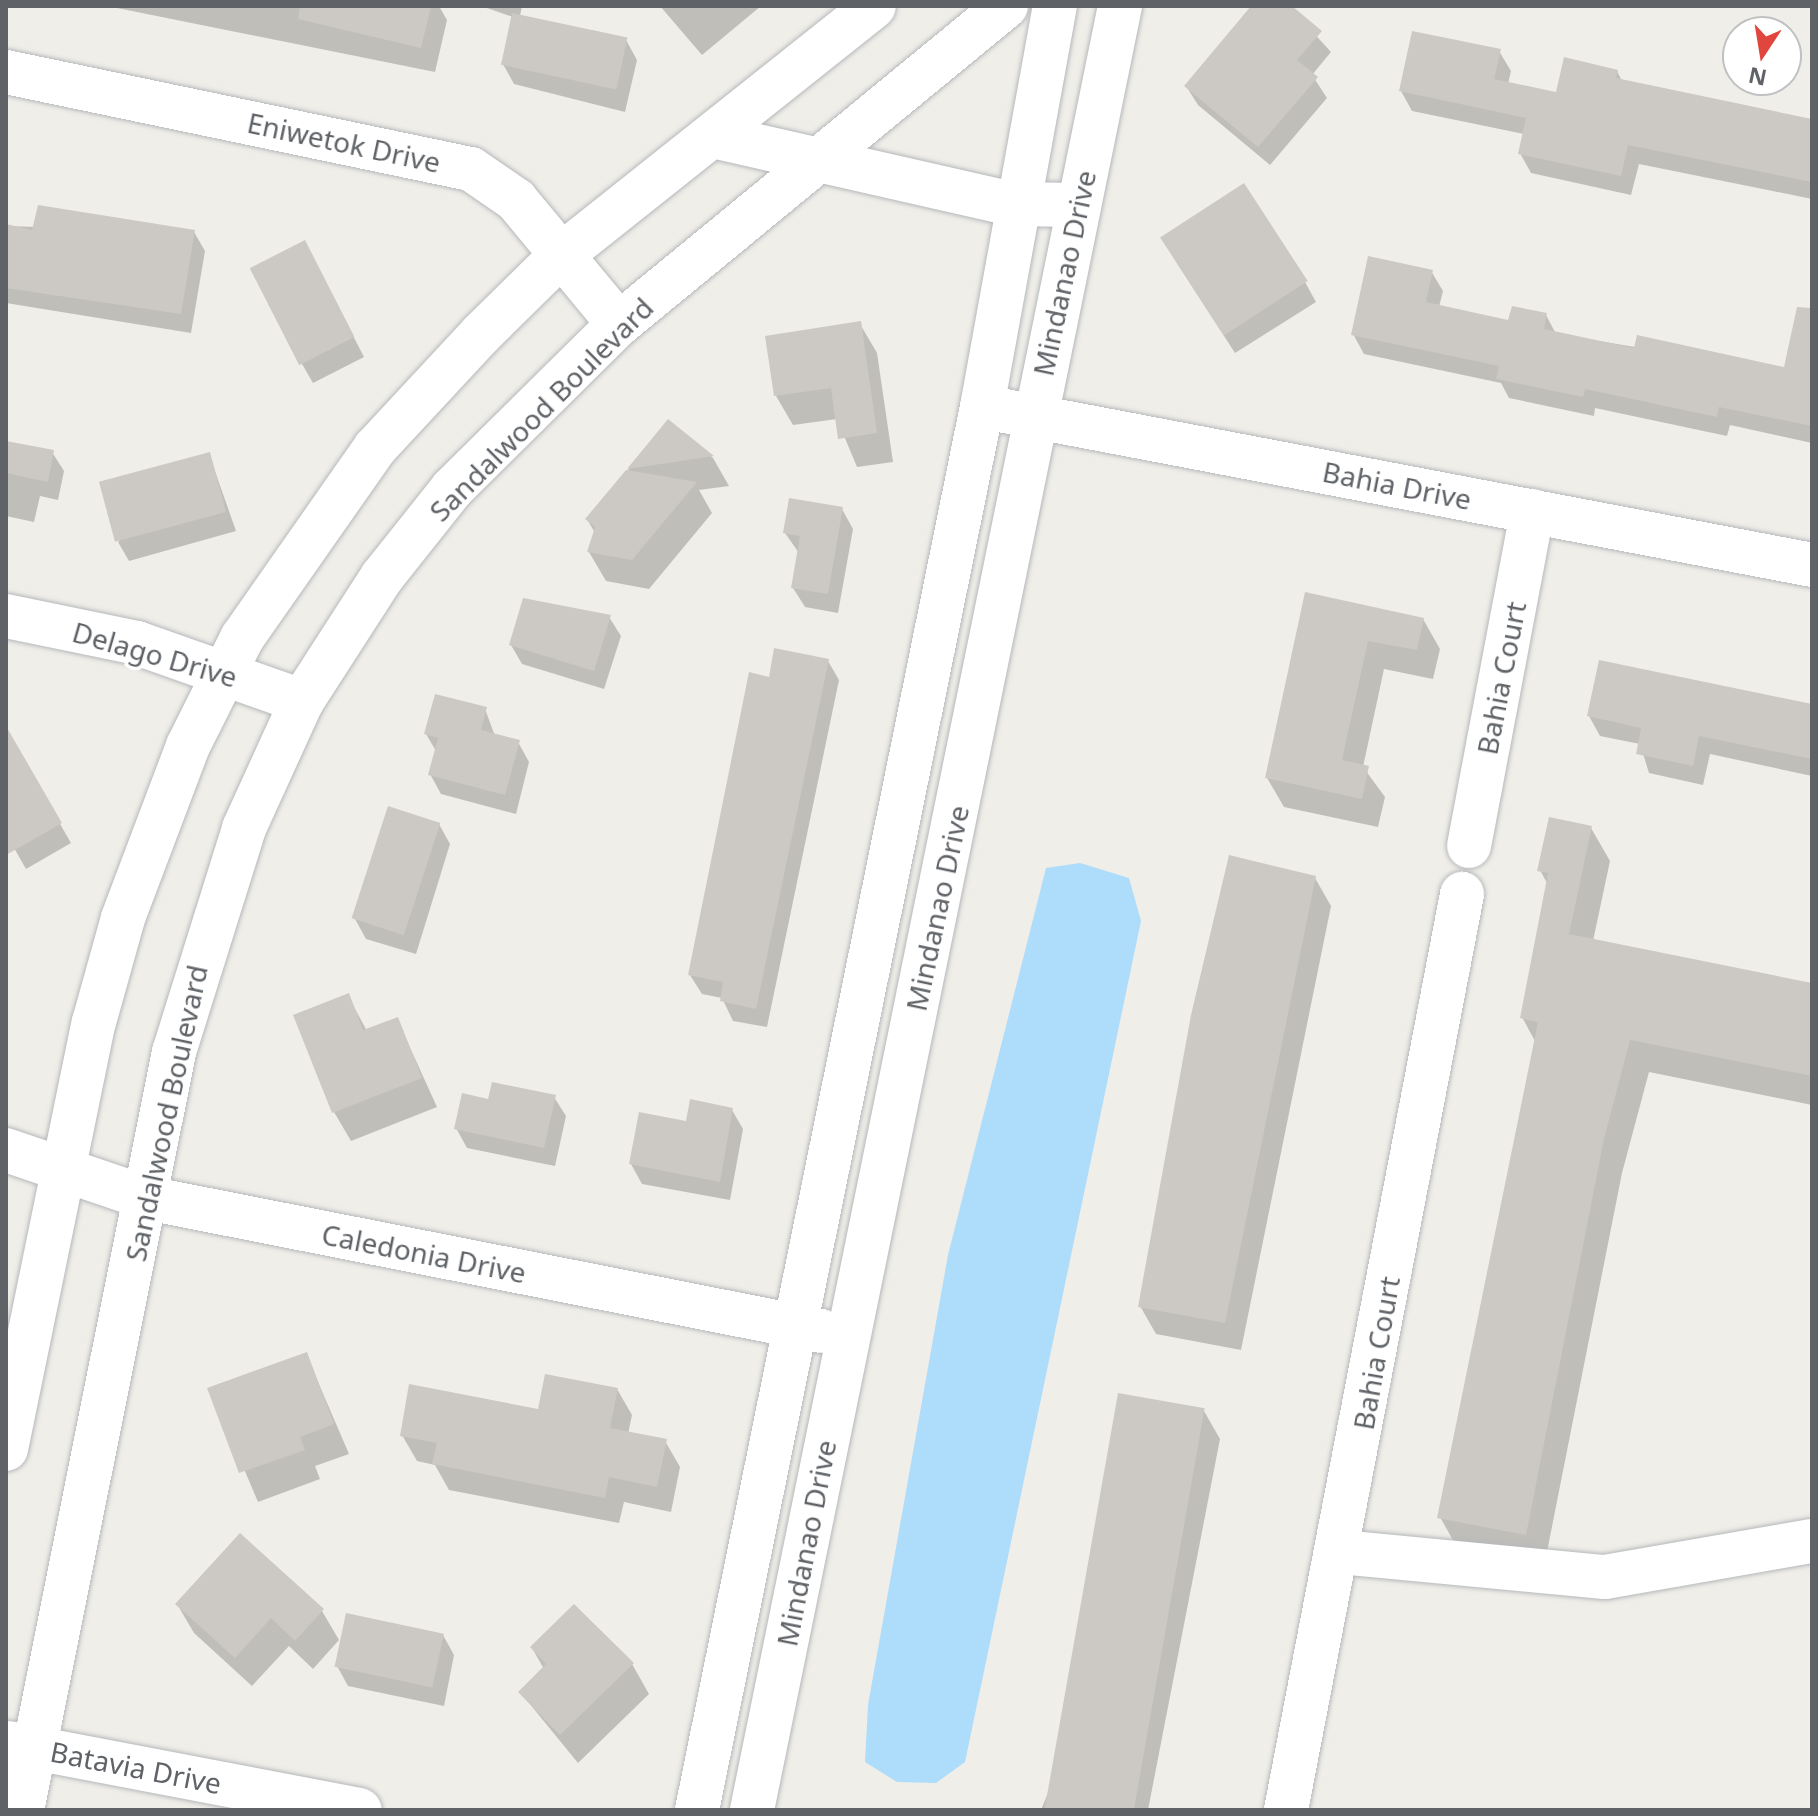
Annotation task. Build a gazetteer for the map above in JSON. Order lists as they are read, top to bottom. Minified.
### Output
{"streets":{"street":["Eniwetok Drive","Mindanao Drive","Sandalwood Boulevard","Bahia Drive","Delago Drive","Bahia Court","Caledonia Drive","Batavia Drive"]},"crossings":[["Eniwetok Drive","Sandalwood Boulevard"],["Mindanao Drive","Bahia Drive"],["Mindanao Drive","Caledonia Drive"],["Sandalwood Boulevard","Delago Drive"],["Sandalwood Boulevard","Caledonia Drive"],["Sandalwood Boulevard","Batavia Drive"],["Bahia Drive","Bahia Court"]],"north":"bottom"}
